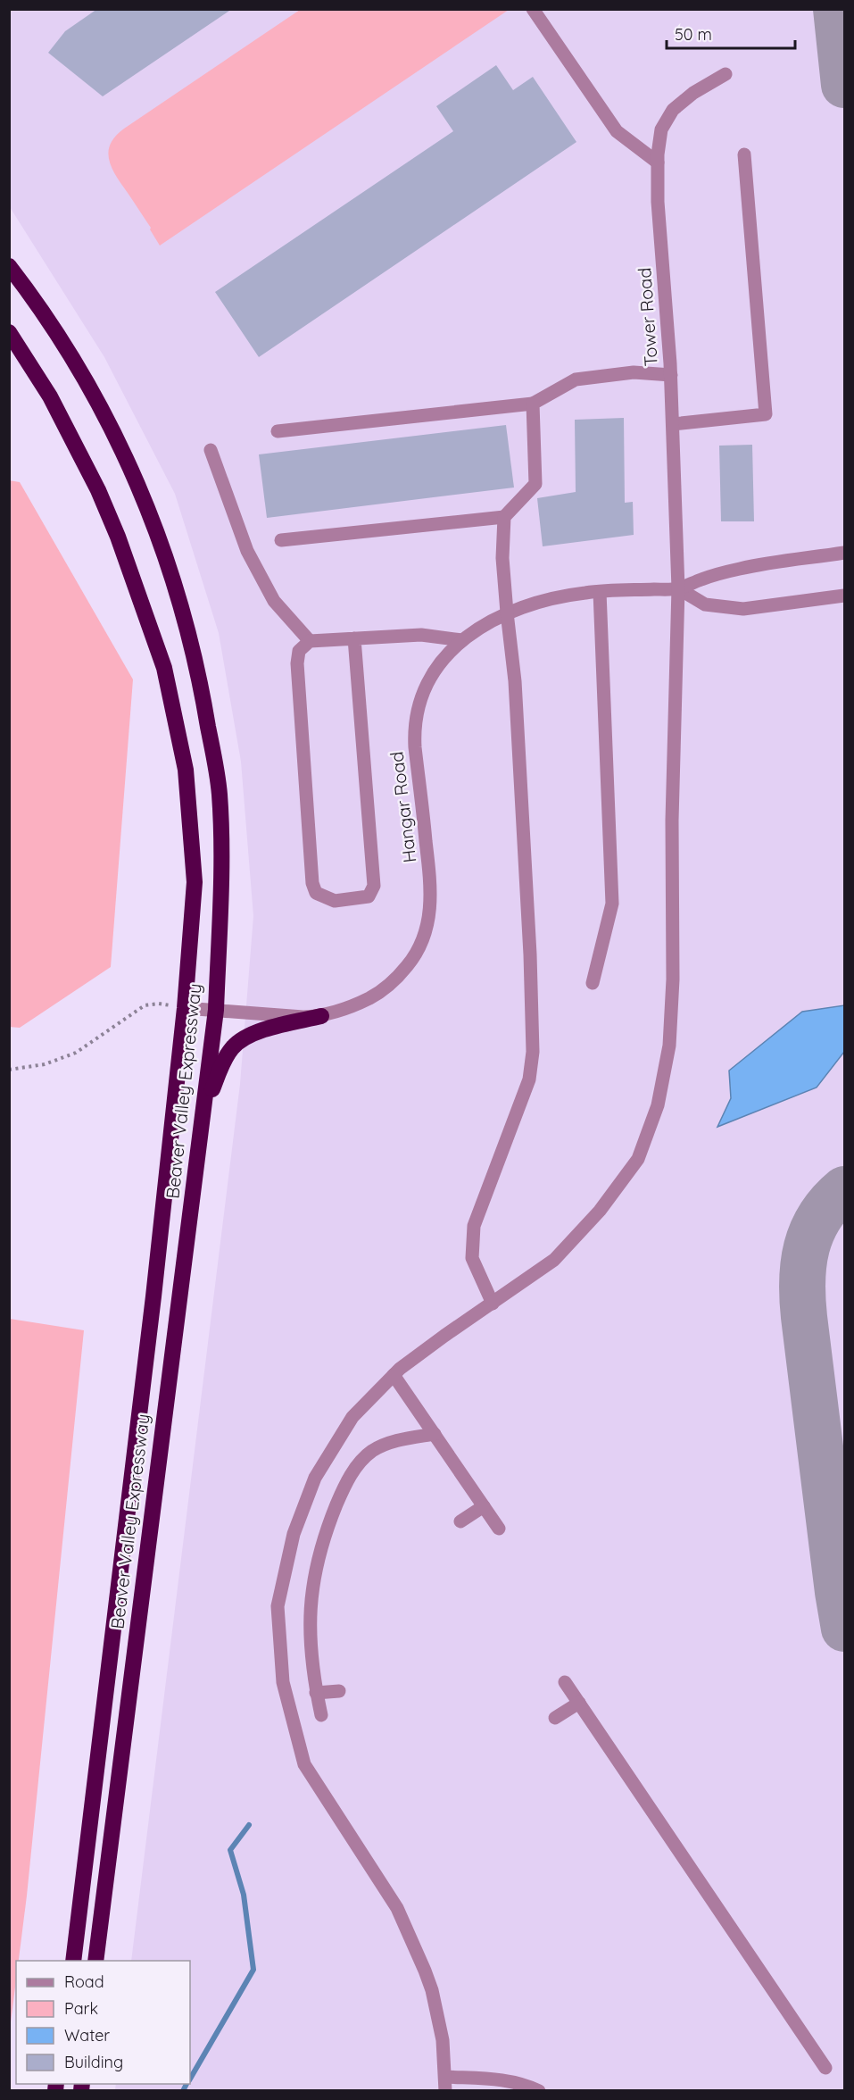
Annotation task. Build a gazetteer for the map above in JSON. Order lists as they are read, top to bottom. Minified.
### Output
{"streets":{"highway":["Beaver Valley Expressway"],"street":["Tower Road","Hangar Road"]},"crossings":[["Tower Road","Hangar Road"],["Hangar Road","Beaver Valley Expressway"]],"legend":["Road","Park","Water","Building"],"scale_bar":"50 m"}
